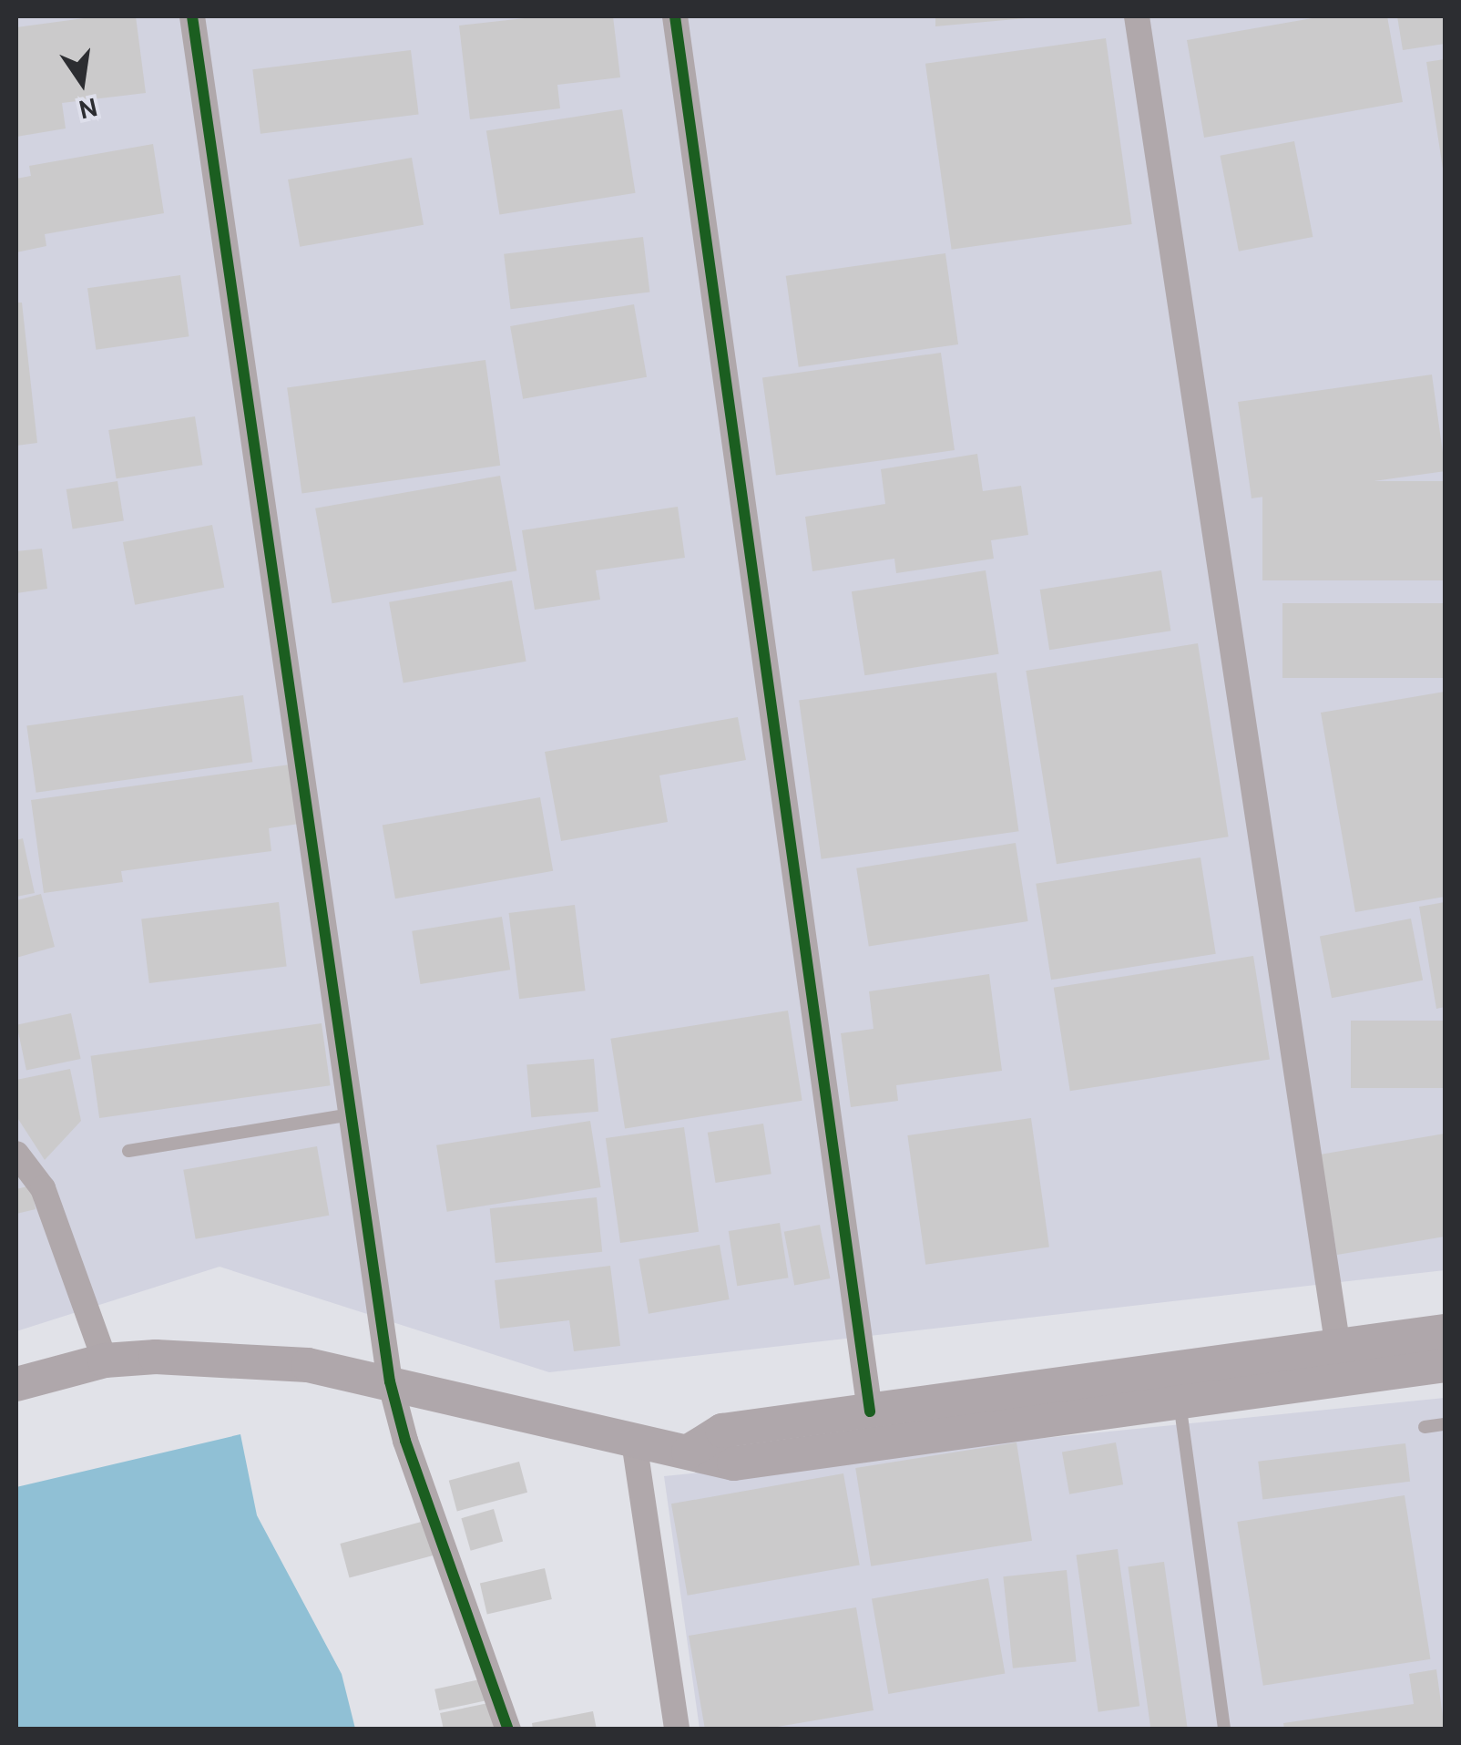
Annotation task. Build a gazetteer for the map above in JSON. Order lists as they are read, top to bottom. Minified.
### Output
{"north":"bottom"}
